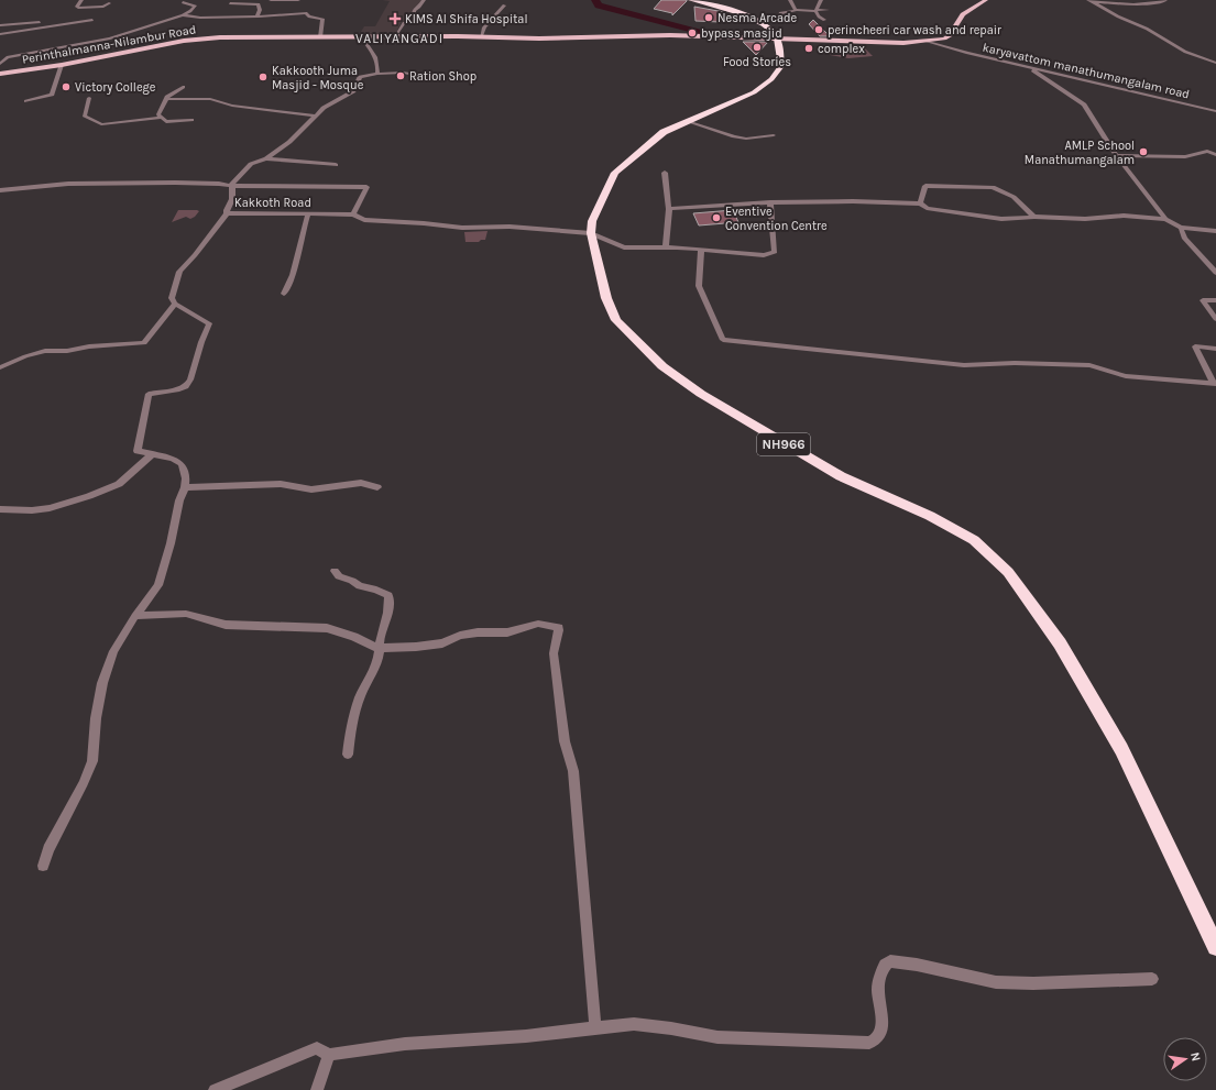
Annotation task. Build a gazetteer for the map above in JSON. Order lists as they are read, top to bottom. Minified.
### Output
{"streets":{"highway":["NH966"],"main road":["Perinthalmanna-Nilambur Road"],"street":["karyavattom manathumangalam road","Kakkoth Road"]},"crossings":[["Perinthalmanna-Nilambur Road","karyavattom manathumangalam road"],["Perinthalmanna-Nilambur Road","NH966"],["Kakkoth Road","NH966"]],"districts":["VALIYANGADI"],"places":{"other":["Nesma Arcade","perincheeri car wash and repair","bypass masjid","Food Stories","complex","Ration Shop","Kakkooth Juma Masjid - Mosque","Victory College","AMLP School Manathumangalam","Eventive Convention Centre"],"health":["KIMS Al Shifa Hospital"]},"north":"right"}
